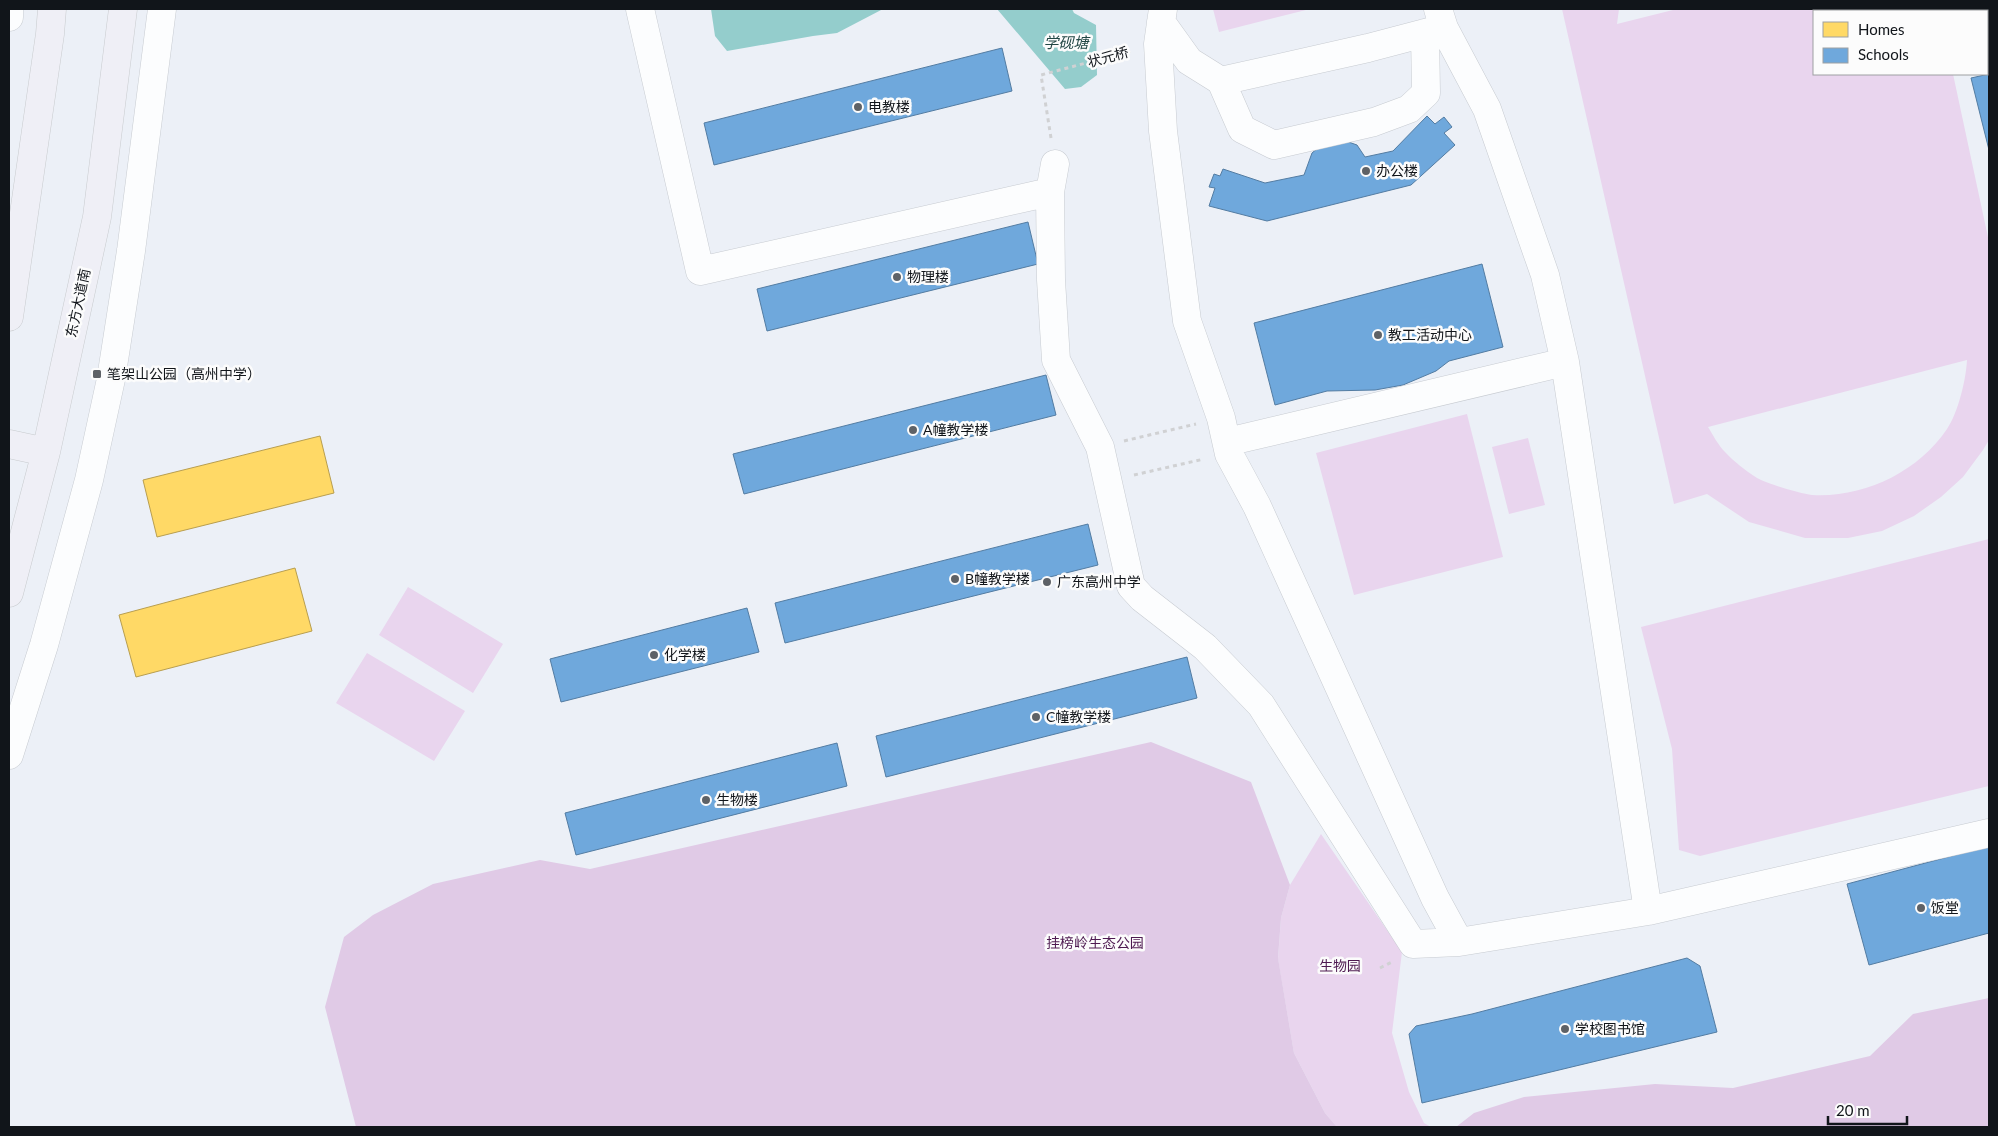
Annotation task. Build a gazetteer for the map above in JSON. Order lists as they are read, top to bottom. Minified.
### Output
{"streets":{"main road":["东方大道南"],"path":["状元桥"]},"water":["学砚塘"],"parks":["挂榜岭生态公园","生物园"],"places":{"other":["电教楼","办公楼","物理楼","教工活动中心","A幢教学楼","B幢教学楼","广东高州中学","化学楼","C幢教学楼","生物楼","饭堂","学校图书馆"],"transit":["笔架山公园（高州中学）"]},"legend":["Homes","Schools"],"scale_bar":"20 m"}
